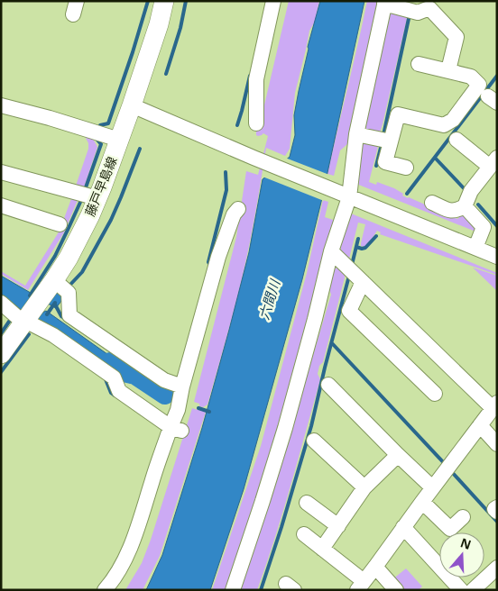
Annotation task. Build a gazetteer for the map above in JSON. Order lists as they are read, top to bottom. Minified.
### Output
{"streets":{"main road":["藤戸早島線"]},"water":["六間川"],"north":"top"}
